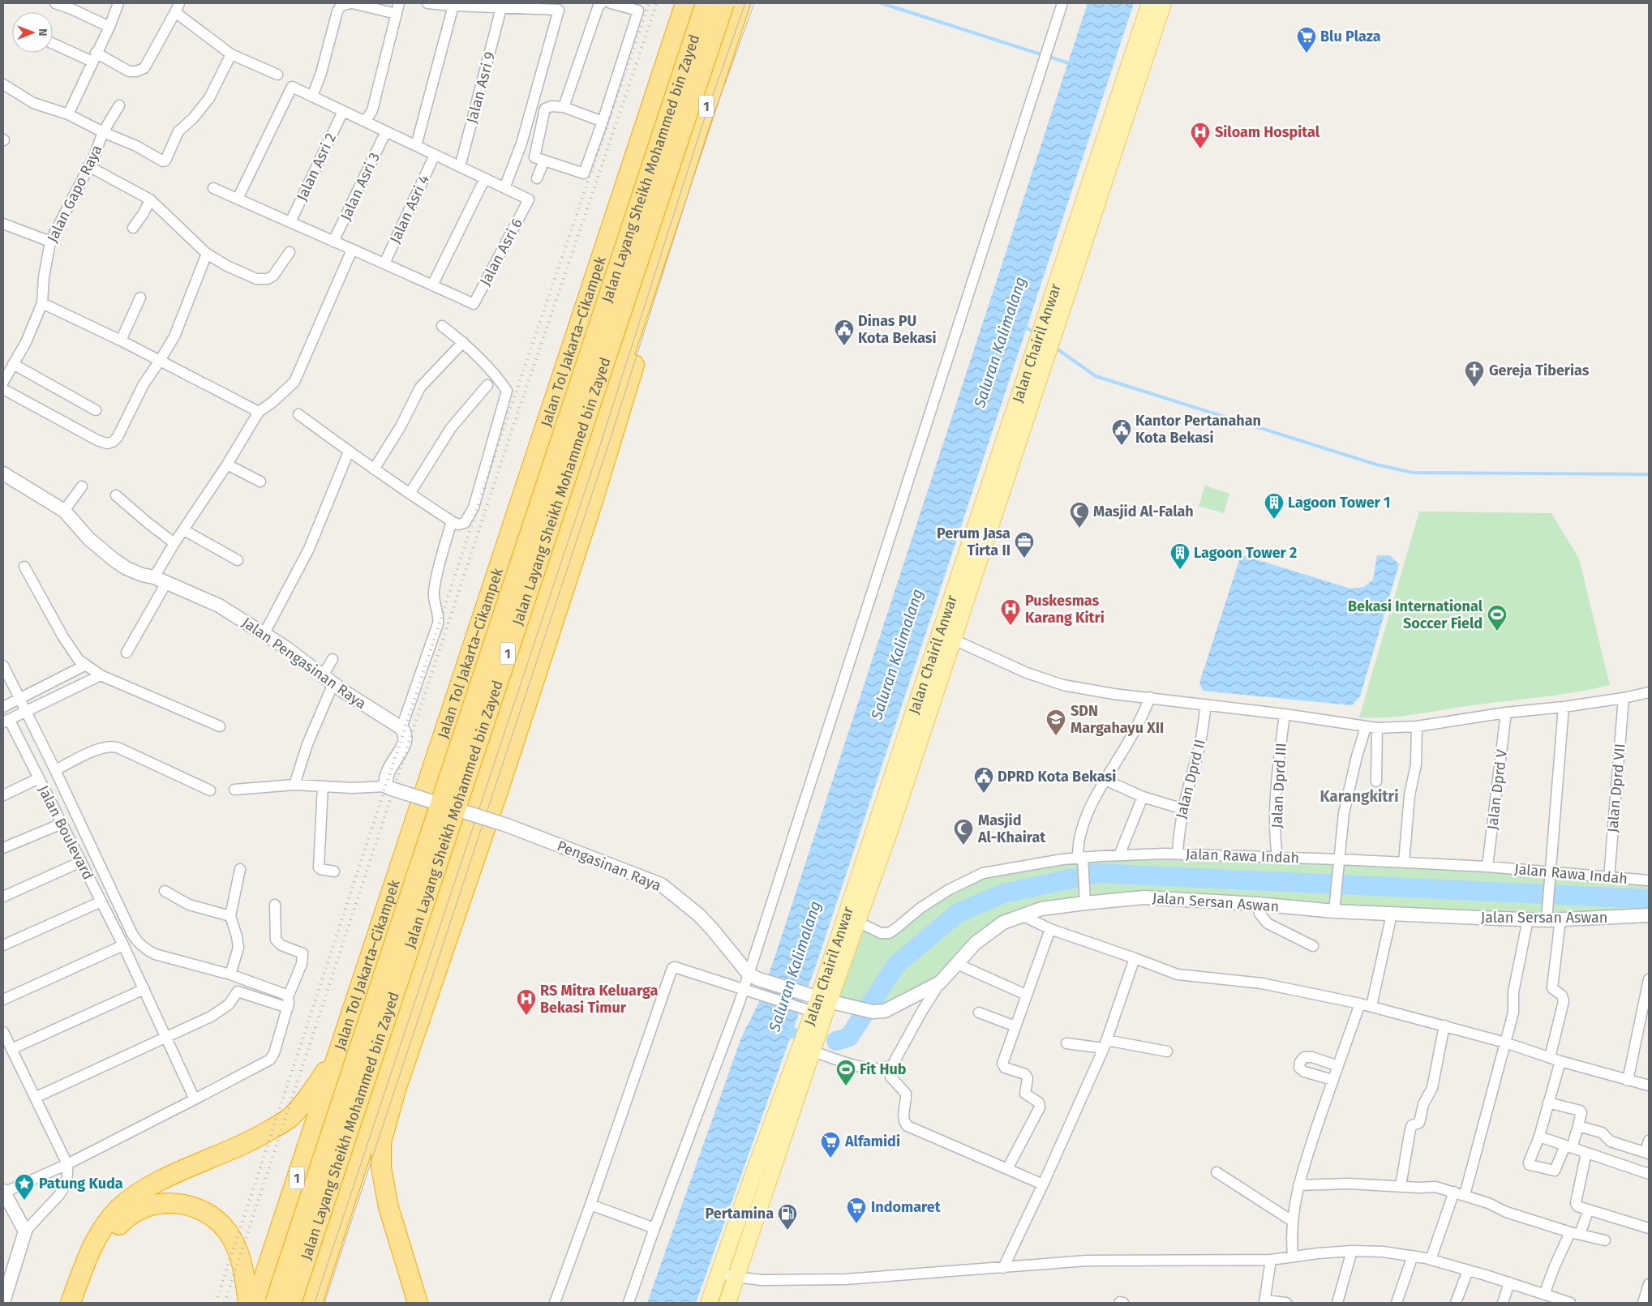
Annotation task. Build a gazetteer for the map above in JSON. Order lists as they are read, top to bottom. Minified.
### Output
{"streets":{"highway":["1","Jalan Layang Sheikh Mohammed bin Zayed","Jalan Tol Jakarta–Cikampek"],"main road":["Jalan Chairil Anwar"],"street":["Jalan Asri 9","Jalan Asri 2","Jalan Asri 3","Jalan Gapo Raya","Jalan Asri 4","Jalan Asri 6","Jalan Pengasinan Raya","Jalan Dprd II","Jalan Dprd III","Jalan Dprd VII","Jalan Dprd V","Jalan Boulevard","Jalan Rawa Indah","Pengasinan Raya","Jalan Sersan Aswan"]},"crossings":[["Jalan Chairil Anwar","Jalan Rawa Indah"],["Jalan Chairil Anwar","Jalan Sersan Aswan"],["Jalan Dprd II","Jalan Rawa Indah"],["Jalan Dprd III","Jalan Rawa Indah"],["Jalan Dprd VII","Jalan Rawa Indah"],["Jalan Dprd V","Jalan Rawa Indah"]],"districts":["Karangkitri"],"water":["Saluran Kalimalang"],"places":{"supermarket":["Blu Plaza","Alfamidi","Indomaret"],"hospital":["Siloam Hospital","Puskesmas Karang Kitri","RS Mitra Keluarga Bekasi Timur"],"public building":["Dinas PU Kota Bekasi","Kantor Pertanahan Kota Bekasi","DPRD Kota Bekasi"],"church":["Gereja Tiberias"],"building":["Lagoon Tower 1","Lagoon Tower 2"],"mosque":["Masjid Al-Falah","Masjid Al-Khairat"],"office":["Perum Jasa Tirta II"],"sports":["Bekasi International Soccer Field","Fit Hub"],"school or university":["SDN Margahayu XII"],"place":["Patung Kuda"],"fuel station":["Pertamina"]},"north":"right"}
